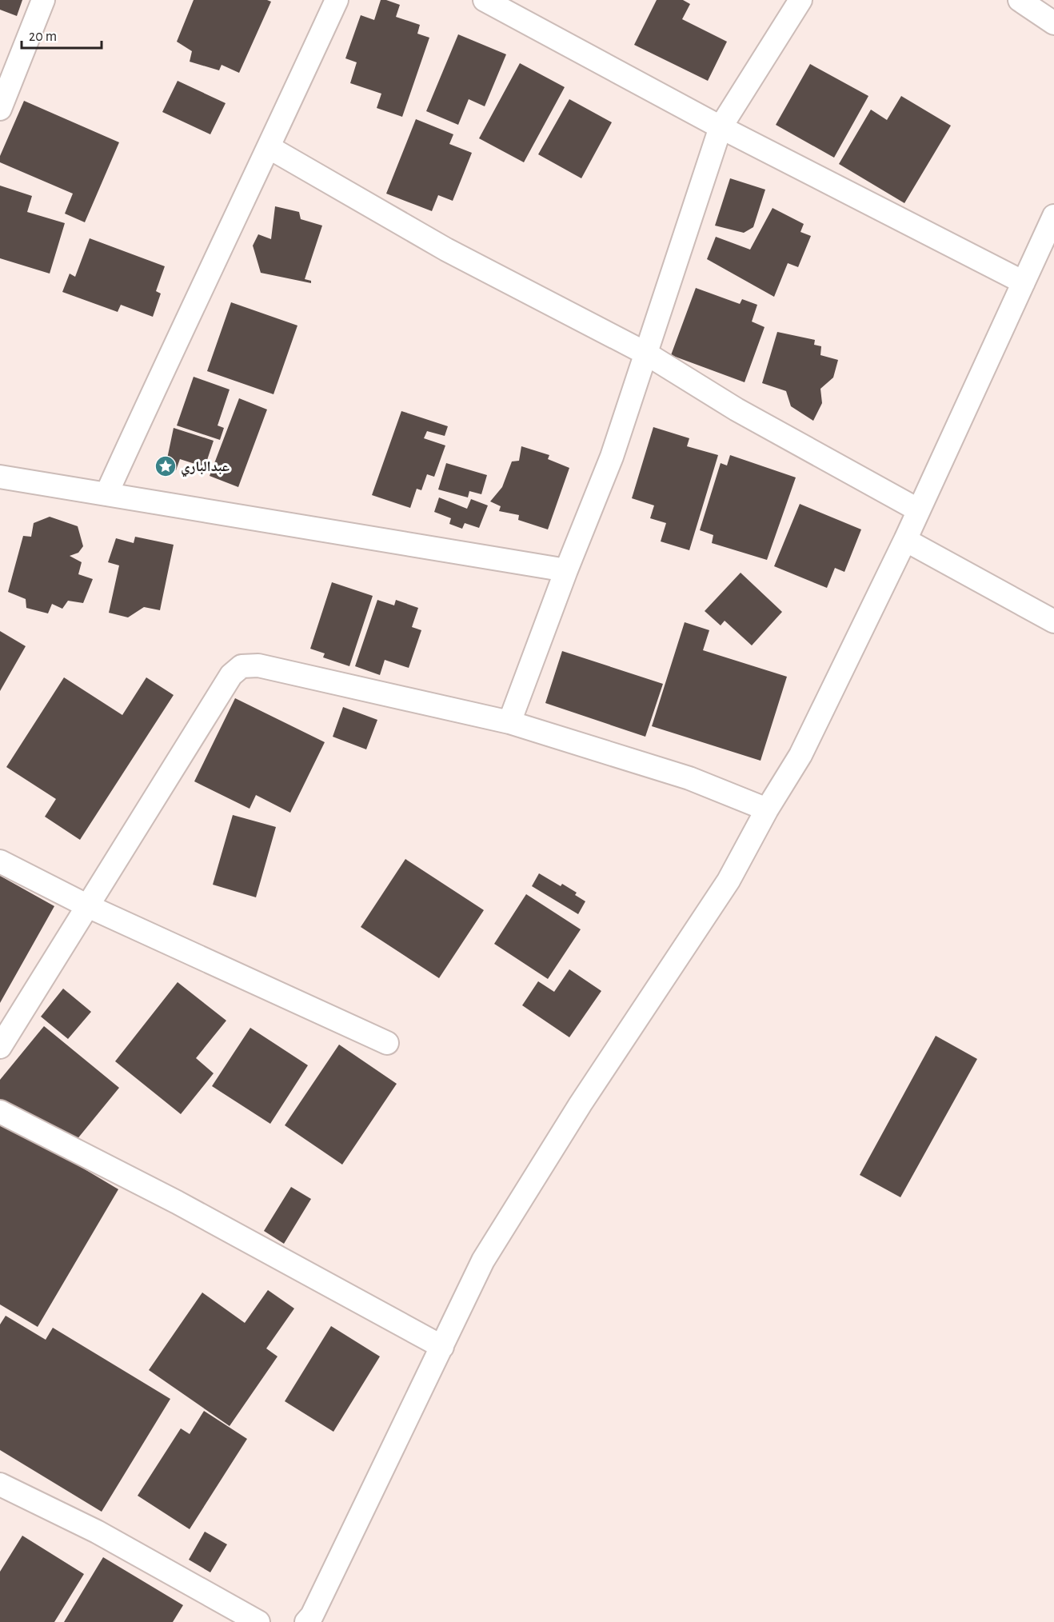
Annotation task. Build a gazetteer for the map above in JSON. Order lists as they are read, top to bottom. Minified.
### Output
{"places":{"place":["عبدالباري"]},"scale_bar":"20 m"}
